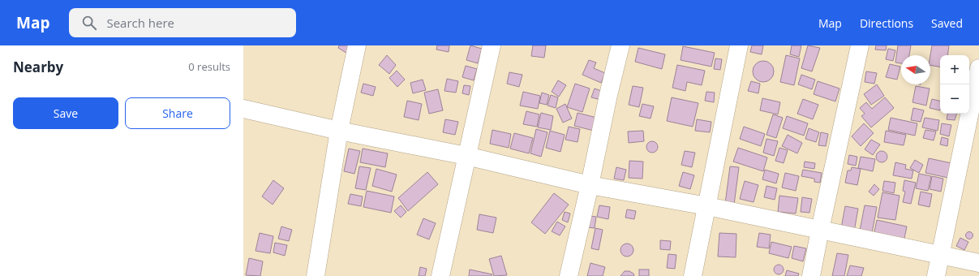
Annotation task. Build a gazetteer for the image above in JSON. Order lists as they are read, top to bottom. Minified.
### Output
{"north":"left","page":{"header":"Map","search":"Search here","nav":["Map","Directions","Saved"],"heading":["Nearby","0 results"],"map_buttons":["+","−"],"buttons":["Save","Share"]}}
